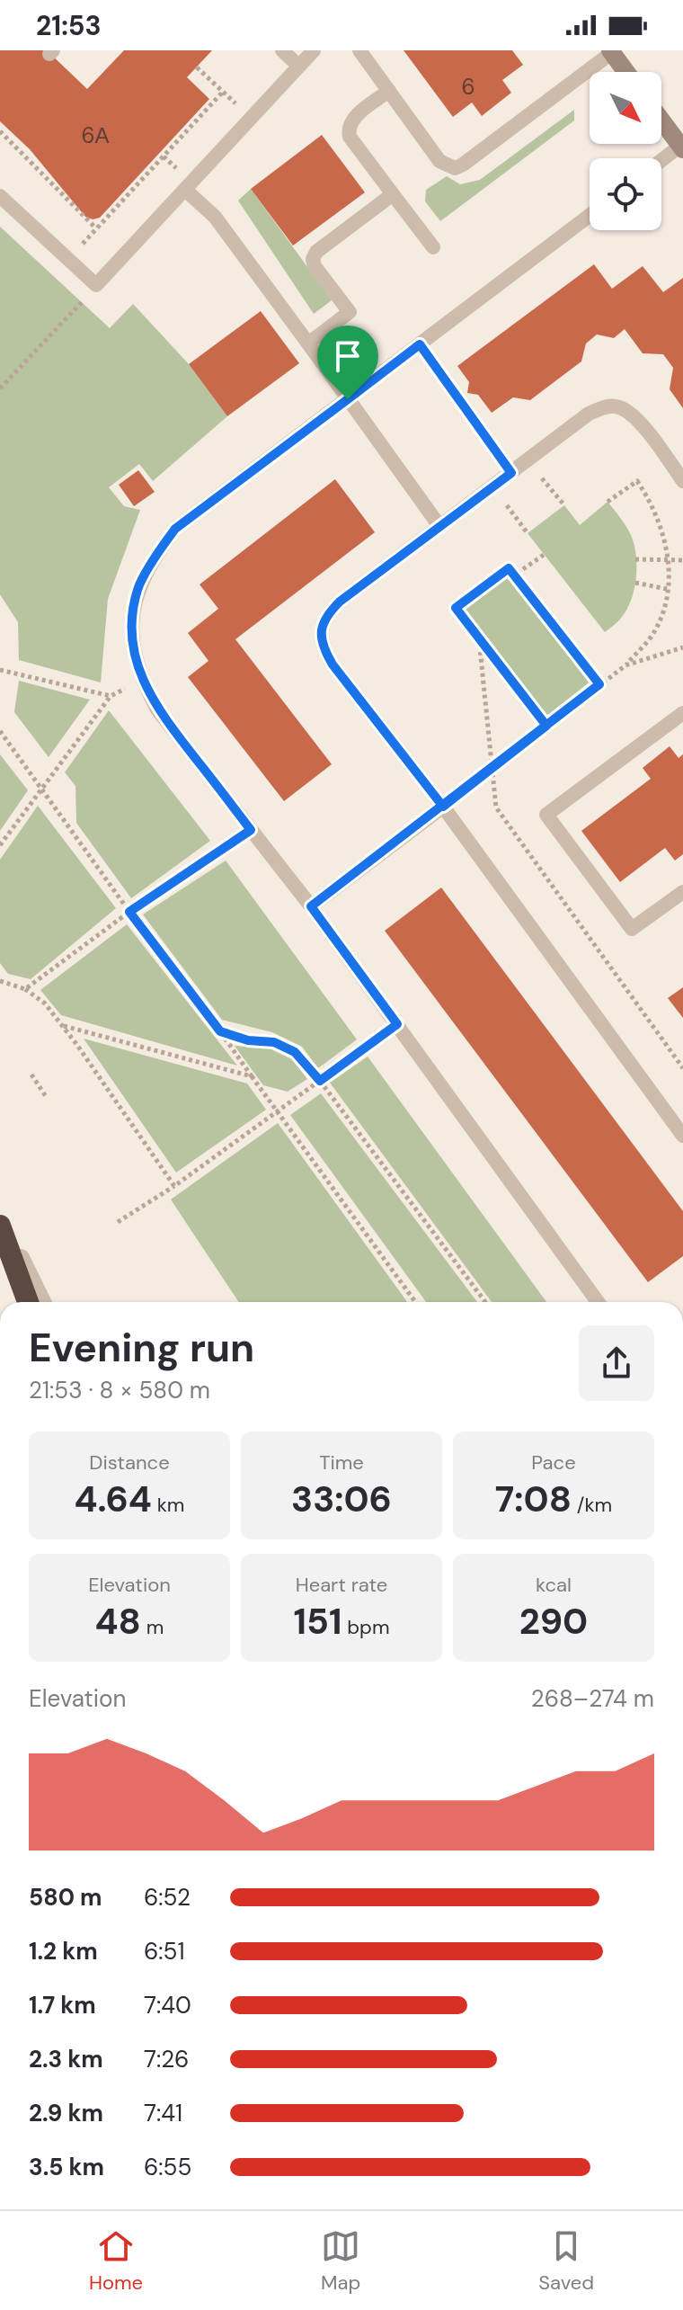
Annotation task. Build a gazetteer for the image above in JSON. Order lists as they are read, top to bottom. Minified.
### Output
{"house_numbers":["6","6А"],"north":"bottom right","page":{"status":"21:53","heading":["Evening run","21:53 · 8 × 580 m"],"stats":[["Distance","4.64 km"],["Time","33:06"],["Pace","7:08 /km"],["Elevation","48 m"],["Heart rate","151 bpm"],["kcal","290"]],"chart":["Elevation","268–274 m"],"list":[{"name":"580 m","note":"6:52"},{"name":"1.2 km","note":"6:51"},{"name":"1.7 km","note":"7:40"},{"name":"2.3 km","note":"7:26"},{"name":"2.9 km","note":"7:41"},{"name":"3.5 km","note":"6:55"}],"tabs":["Home","Map","Saved"]}}
